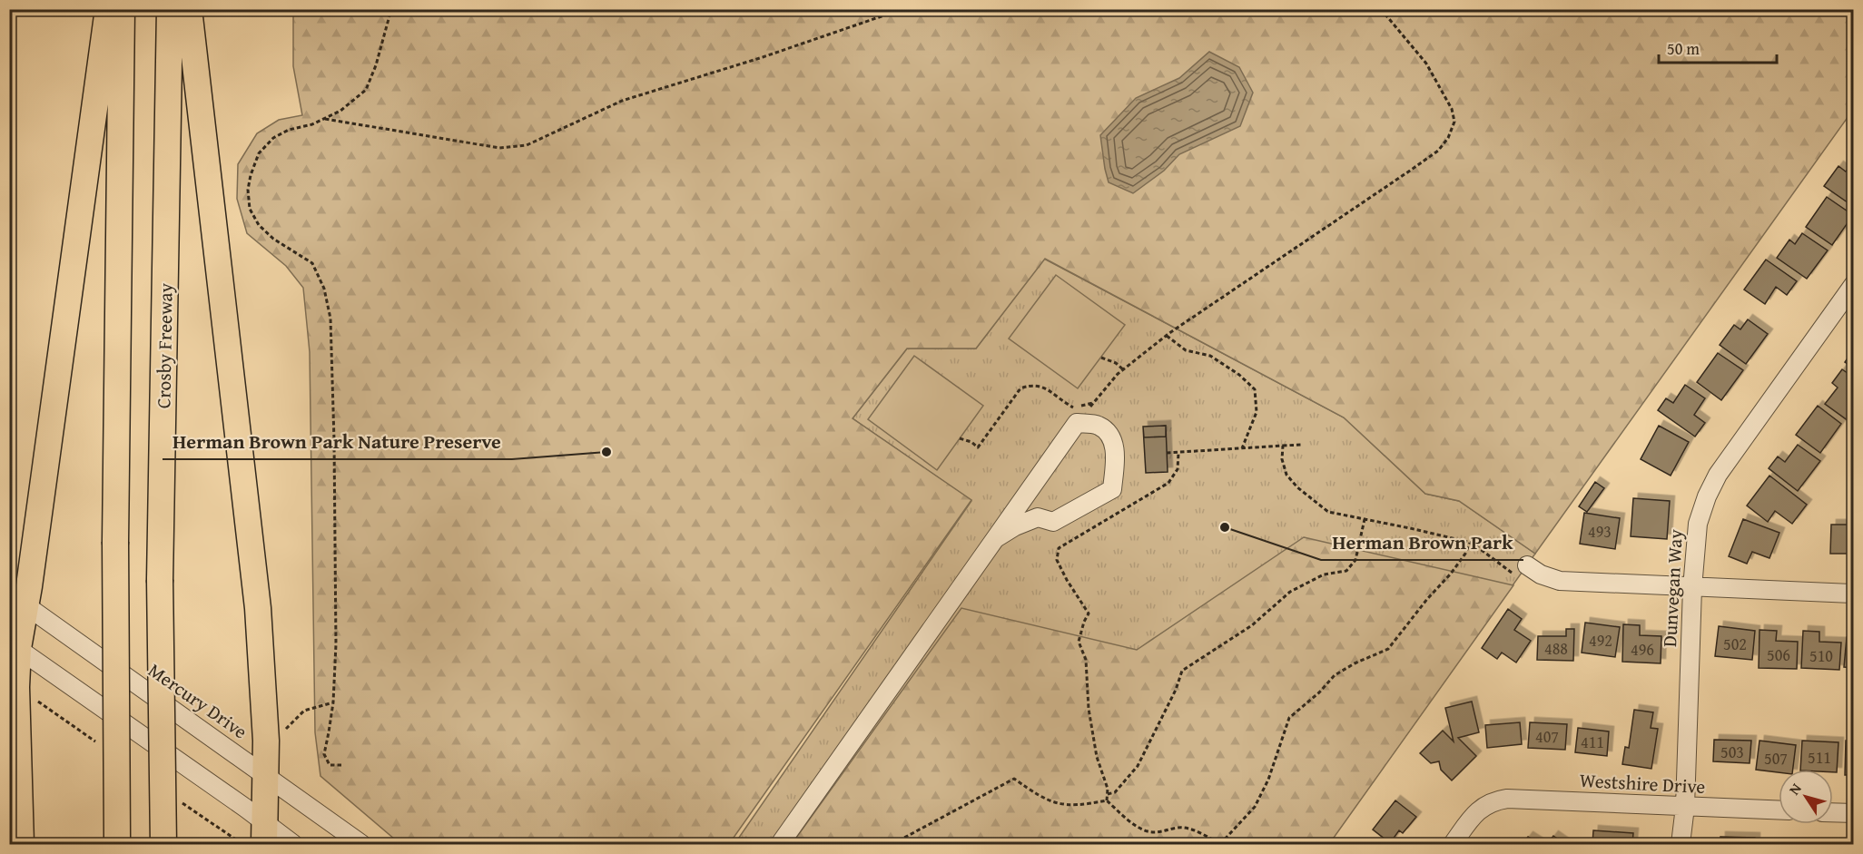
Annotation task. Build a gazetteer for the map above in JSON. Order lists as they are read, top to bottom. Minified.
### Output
{"streets":{"highway":["Crosby Freeway"],"street":["Dunvegan Way","Mercury Drive","Westshire Drive"]},"crossings":[["Dunvegan Way","Westshire Drive"]],"places":["Herman Brown Park Nature Preserve","Herman Brown Park"],"house_numbers":["493","492","502","488","496","506","510","407","411","503","511","507"],"scale_bar":"50 m","north":"top left"}
